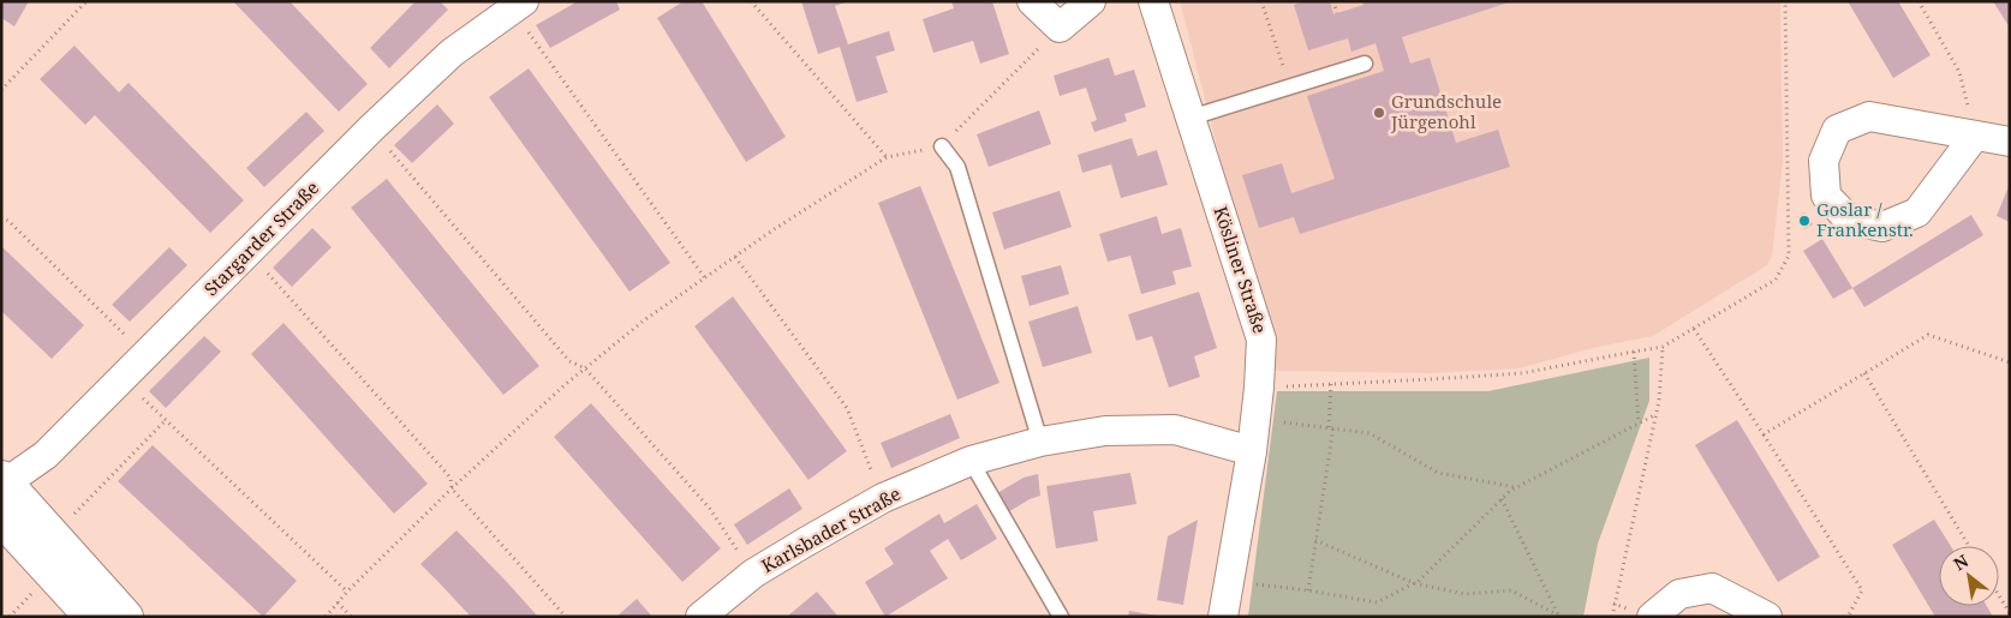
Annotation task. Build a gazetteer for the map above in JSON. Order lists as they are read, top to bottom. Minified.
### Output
{"streets":{"street":["Stargarder Straße","Kösliner Straße","Karlsbader Straße"]},"crossings":[["Kösliner Straße","Karlsbader Straße"]],"places":["Grundschule Jürgenohl","Goslar / Frankenstr."],"north":"top left"}
